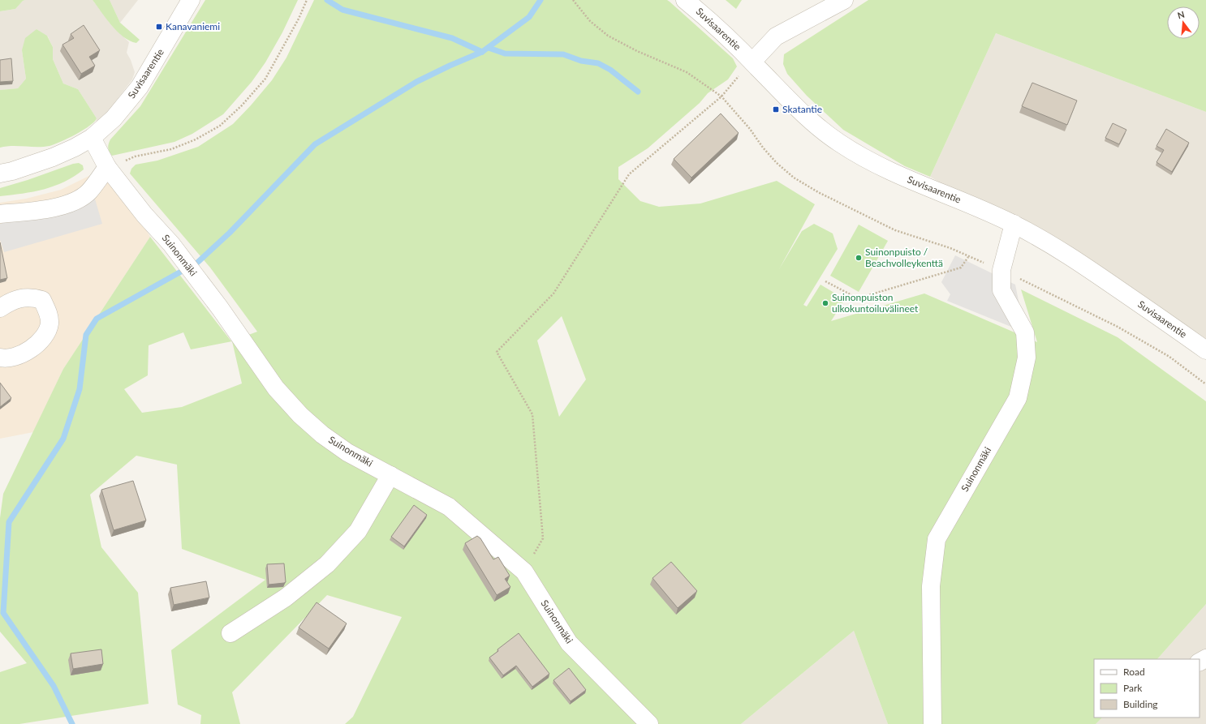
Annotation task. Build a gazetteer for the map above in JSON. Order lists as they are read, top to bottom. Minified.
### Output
{"streets":{"street":["Suvisaarentie","Suinonmäki"]},"crossings":[["Suvisaarentie","Suinonmäki"]],"places":{"transit":["Kanavaniemi","Skatantie"],"other":["Suinonpuisto / Beachvolleykenttä","Suinonpuiston ulkokuntoiluvälineet"]},"legend":["Road","Park","Building"],"north":"top"}
